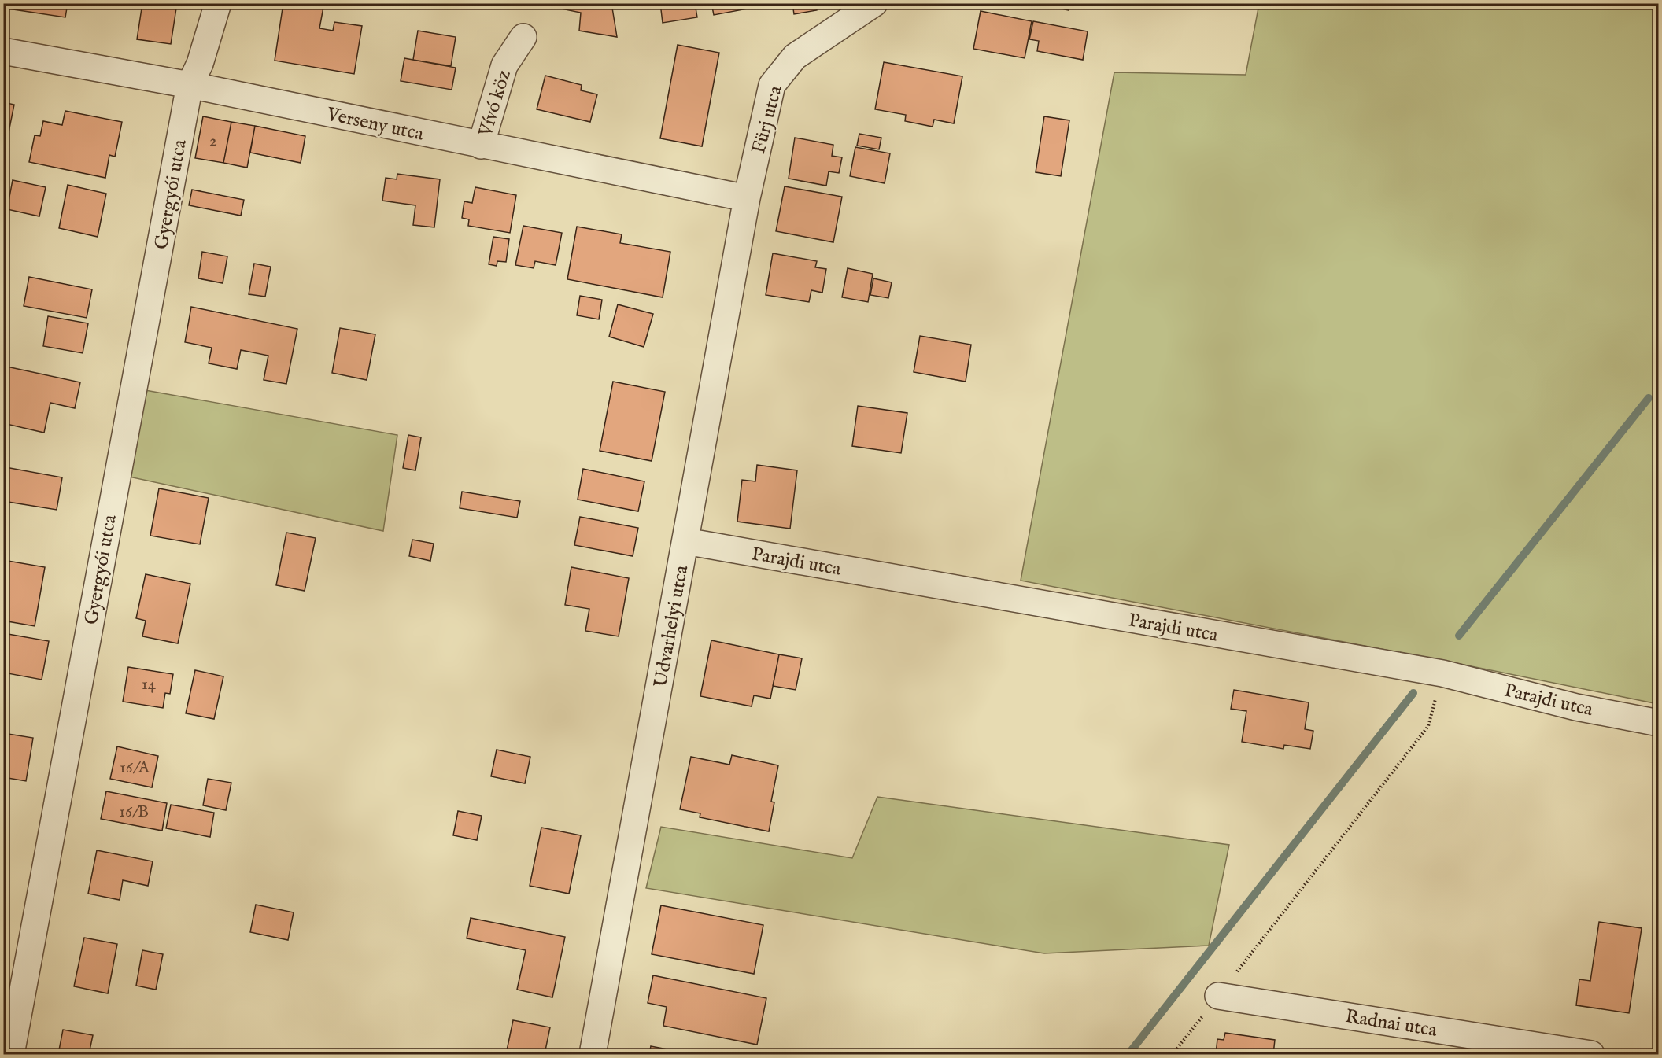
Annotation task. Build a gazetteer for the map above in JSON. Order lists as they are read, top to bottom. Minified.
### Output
{"streets":{"street":["Vívó köz","Fürj utca","Verseny utca","Gyergyói utca","Parajdi utca","Udvarhelyi utca","Radnai utca"]},"crossings":[["Vívó köz","Verseny utca"],["Fürj utca","Verseny utca"],["Fürj utca","Udvarhelyi utca"],["Verseny utca","Gyergyói utca"],["Verseny utca","Udvarhelyi utca"],["Parajdi utca","Udvarhelyi utca"]],"house_numbers":["2","14","16/A","16/B"]}
